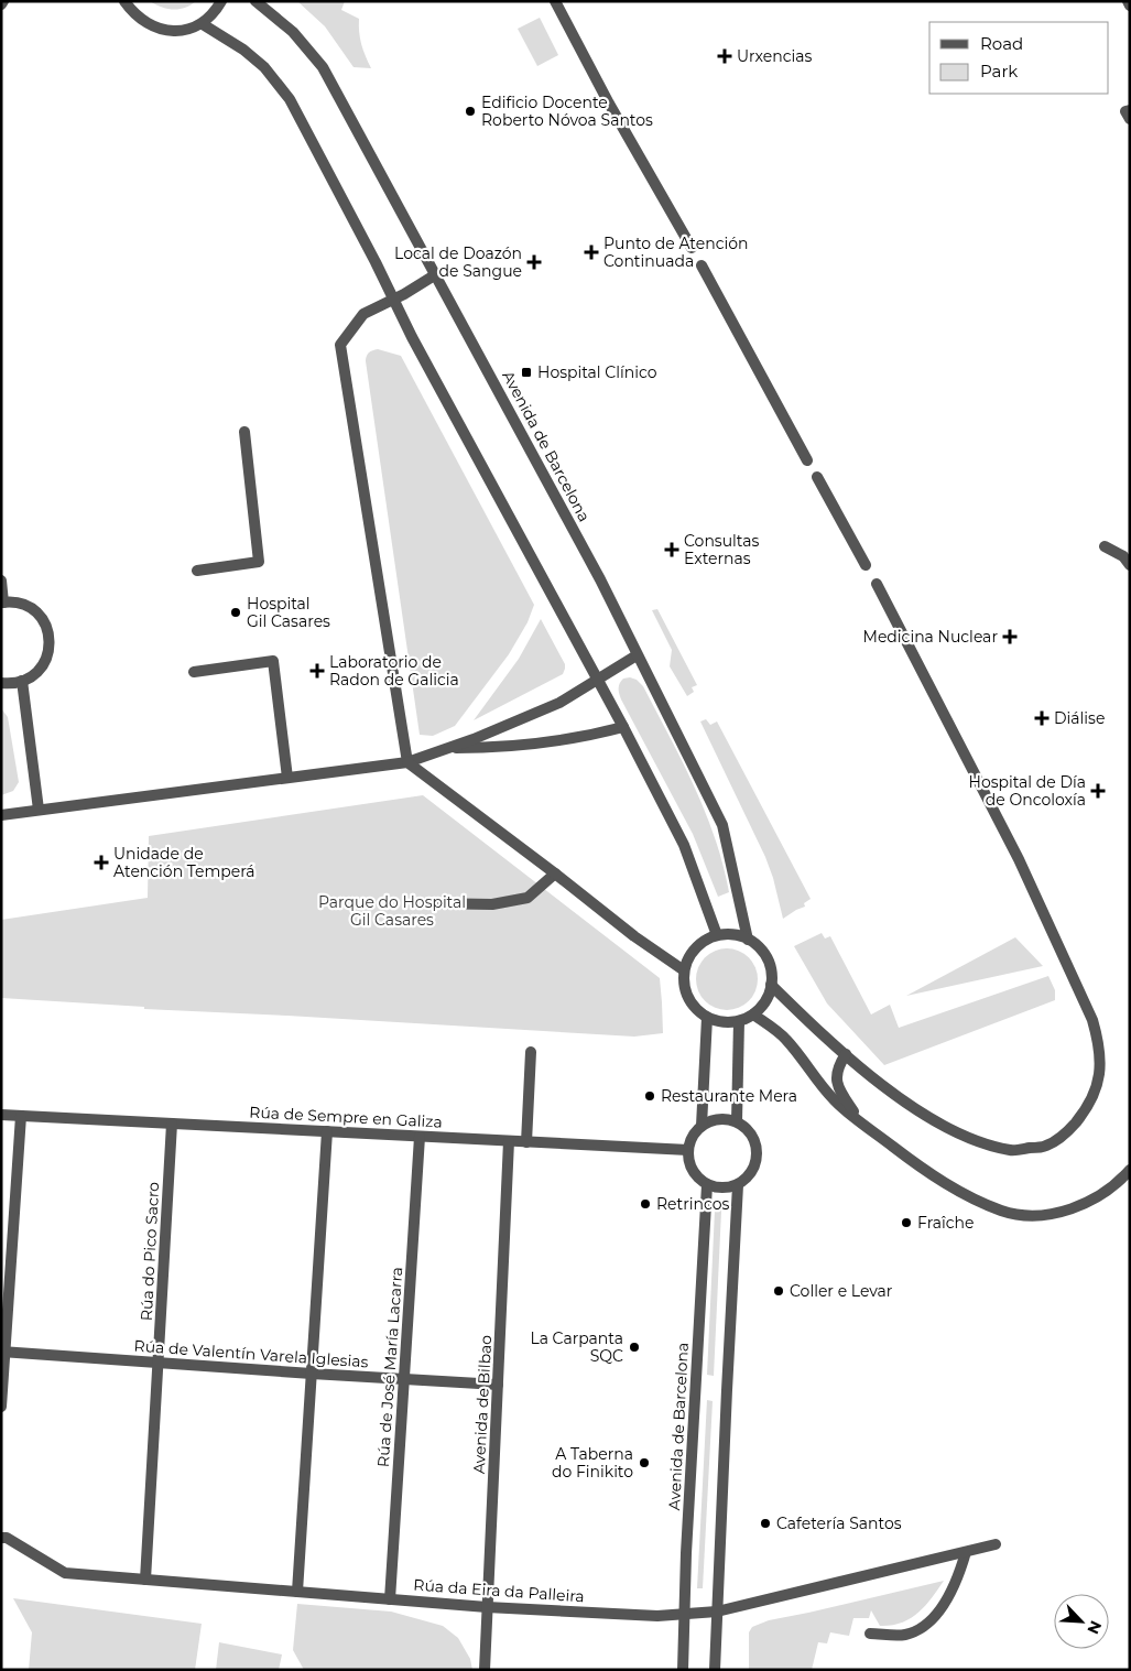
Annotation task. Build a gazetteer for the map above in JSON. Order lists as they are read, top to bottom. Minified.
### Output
{"streets":{"street":["Avenida de Barcelona","Rúa de Sempre en Galiza","Rúa do Pico Sacro","Rúa de Valentín Varela Iglesias","Rúa de José María Lacarra","Avenida de Bilbao","Rúa da Eira da Palleira"]},"crossings":[["Avenida de Barcelona","Rúa de Sempre en Galiza"],["Avenida de Barcelona","Rúa da Eira da Palleira"],["Rúa de Sempre en Galiza","Rúa do Pico Sacro"],["Rúa de Sempre en Galiza","Rúa de José María Lacarra"],["Rúa de Sempre en Galiza","Avenida de Bilbao"],["Rúa do Pico Sacro","Rúa de Valentín Varela Iglesias"],["Rúa do Pico Sacro","Rúa da Eira da Palleira"],["Rúa de Valentín Varela Iglesias","Rúa de José María Lacarra"],["Rúa de Valentín Varela Iglesias","Avenida de Bilbao"],["Rúa de José María Lacarra","Rúa da Eira da Palleira"],["Avenida de Bilbao","Rúa da Eira da Palleira"]],"parks":["Parque do Hospital Gil Casares"],"places":{"health":["Urxencias","Punto de Atención Continuada","Local de Doazón de Sangue","Consultas Externas","Medicina Nuclear","Laboratorio de Radon de Galicia","Diálise","Hospital de Día de Oncoloxía","Unidade de Atención Temperá"],"other":["Edificio Docente Roberto Nóvoa Santos","Hospital Gil Casares","Restaurante Mera","Retrincos","Fraîche","Coller e Levar","La Carpanta SQC","A Taberna do Finikito","Cafetería Santos"],"transit":["Hospital Clínico"]},"legend":["Road","Park"],"north":"bottom right"}
